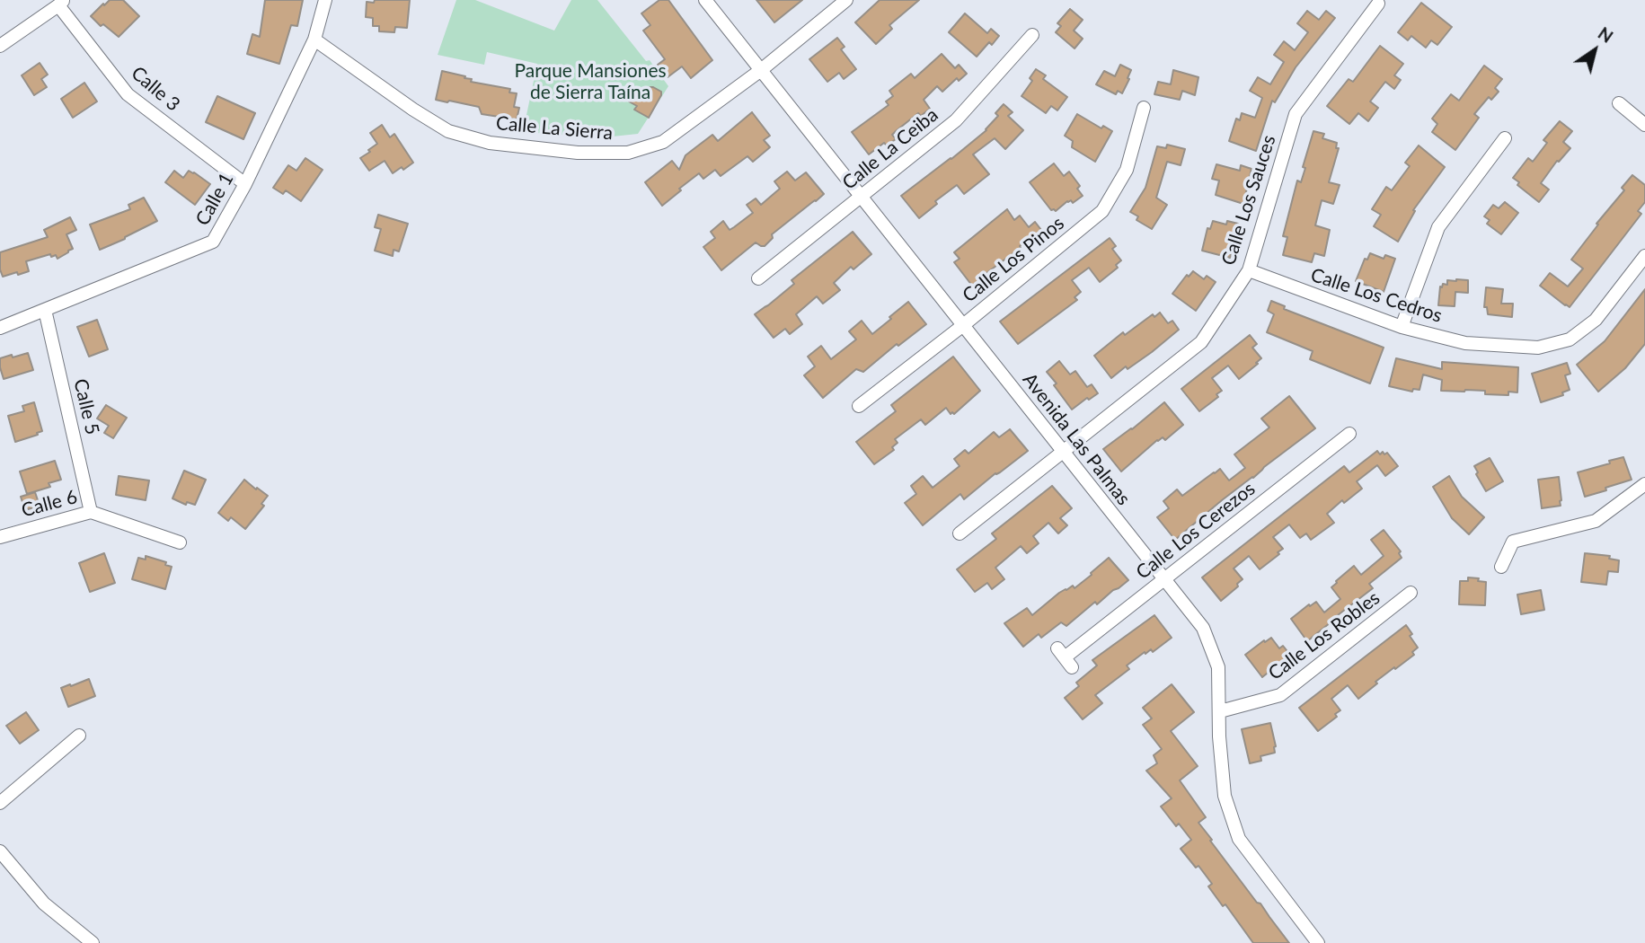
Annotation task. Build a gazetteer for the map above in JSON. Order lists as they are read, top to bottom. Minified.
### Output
{"streets":{"street":["Calle 3","Calle La Sierra","Calle La Ceiba","Calle 1","Calle Los Sauces","Calle Los Pinos","Calle Los Cedros","Calle 5","Avenida Las Palmas","Calle 6","Calle Los Cerezos","Calle Los Robles"]},"crossings":[["Calle 3","Calle 1"],["Calle La Sierra","Calle 1"],["Calle La Sierra","Avenida Las Palmas"],["Calle La Ceiba","Avenida Las Palmas"],["Calle 1","Calle 5"],["Calle Los Sauces","Calle Los Cedros"],["Calle Los Sauces","Avenida Las Palmas"],["Calle Los Pinos","Avenida Las Palmas"],["Calle 5","Calle 6"],["Avenida Las Palmas","Calle Los Cerezos"],["Avenida Las Palmas","Calle Los Robles"]],"parks":["Parque Mansiones de Sierra Taína"],"north":"top right"}
